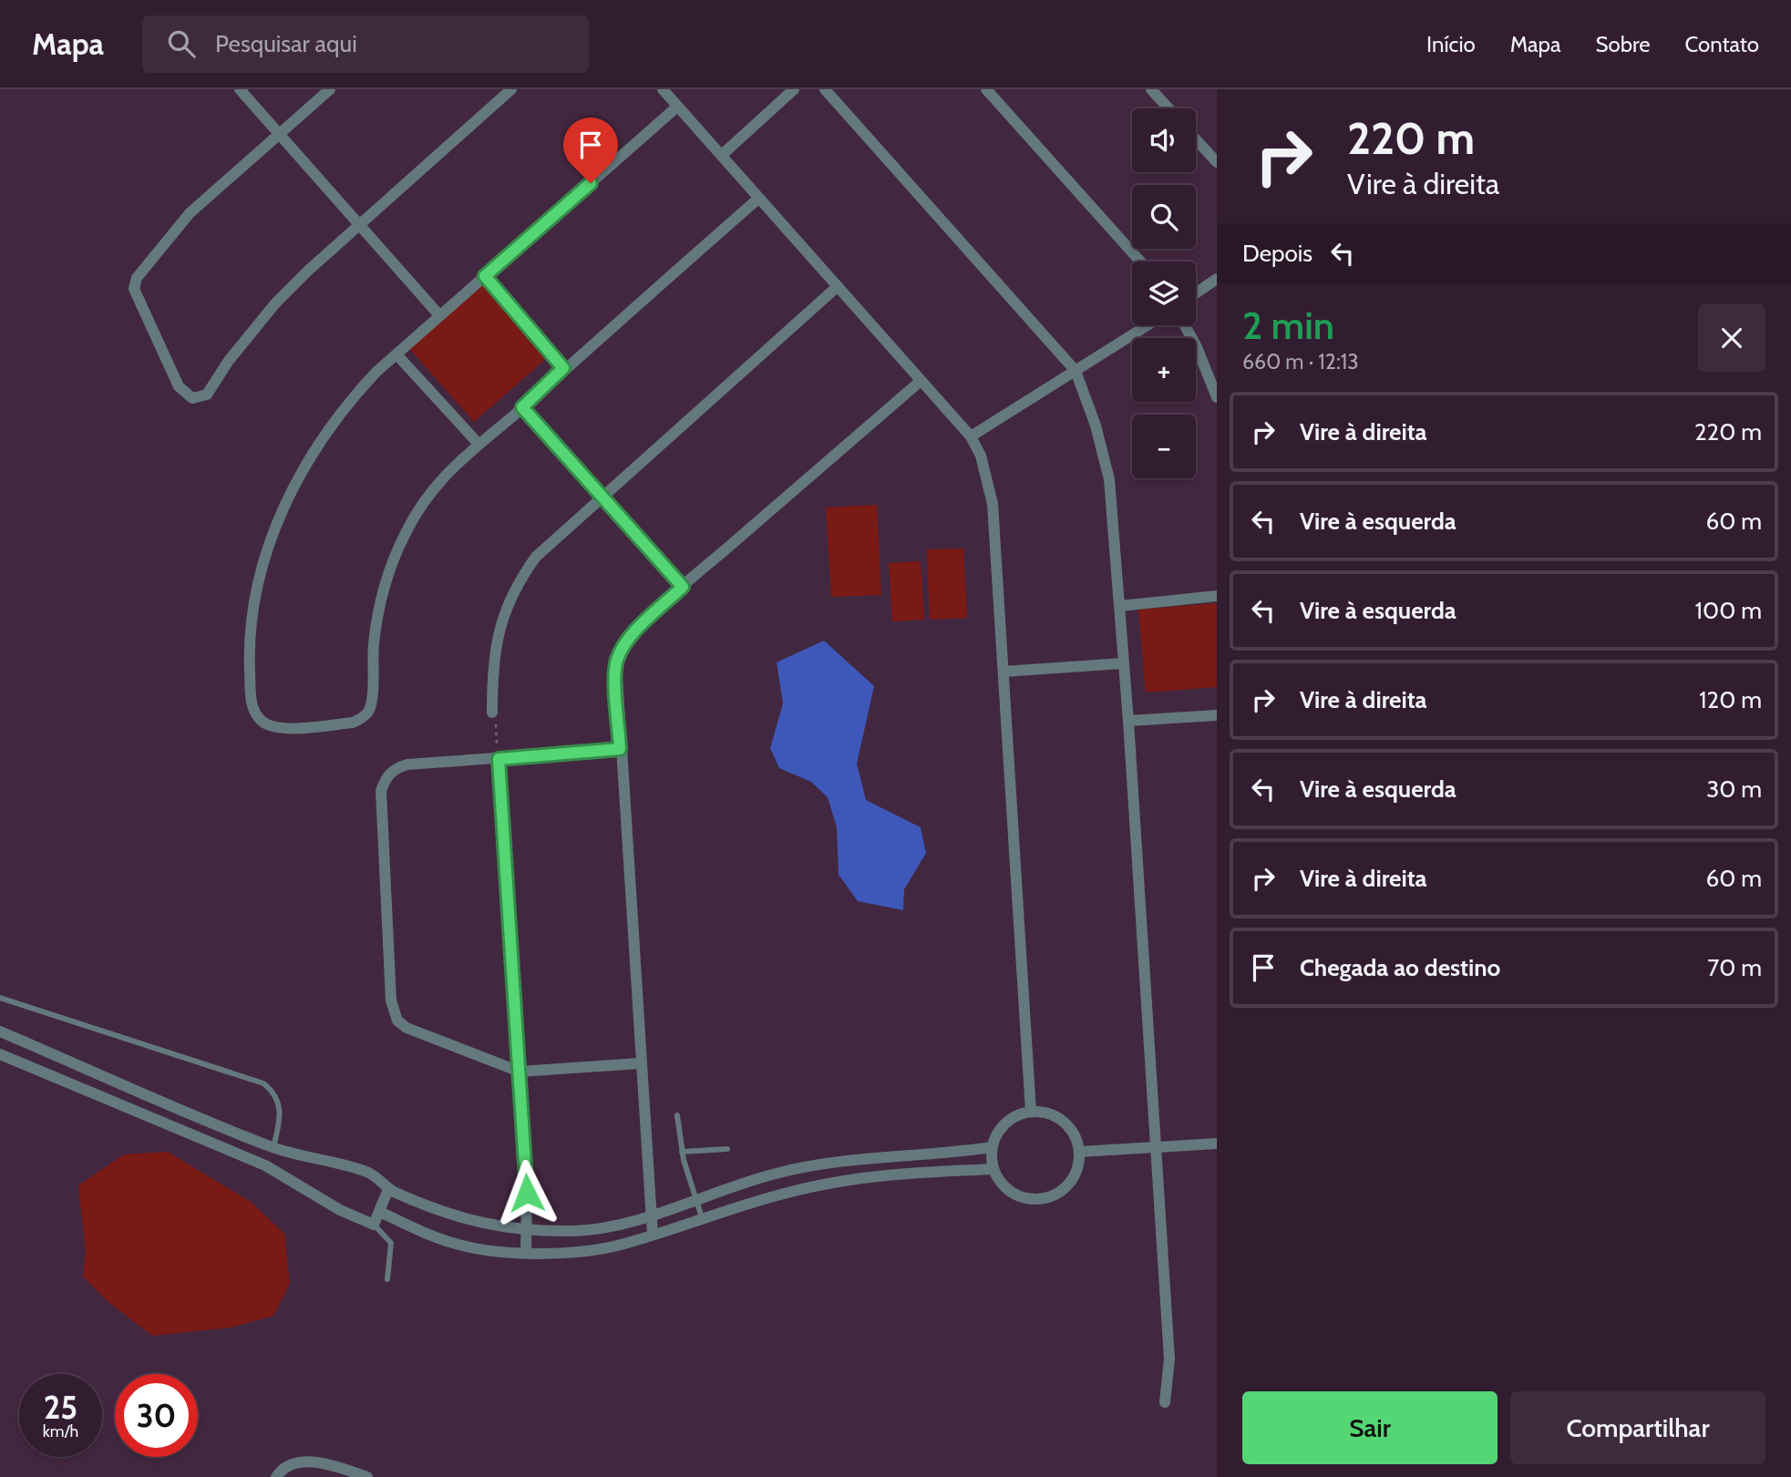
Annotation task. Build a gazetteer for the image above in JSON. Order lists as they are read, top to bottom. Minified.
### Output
{"page":{"header":"Mapa","search":"Pesquisar aqui","nav":["Início","Mapa","Sobre","Contato"],"turn":["220 m","Vire à direita"],"map_buttons":["+","−"],"then":"Depois","heading":["2 min","660 m · 12:13"],"list":[{"name":"Vire à direita","value":"220 m"},{"name":"Vire à esquerda","value":"60 m"},{"name":"Vire à esquerda","value":"100 m"},{"name":"Vire à direita","value":"120 m"},{"name":"Vire à esquerda","value":"30 m"},{"name":"Vire à direita","value":"60 m"},{"name":"Chegada ao destino","value":"70 m"}],"speed":"25 km/h","limit":"30","buttons":["Sair","Compartilhar"]}}
